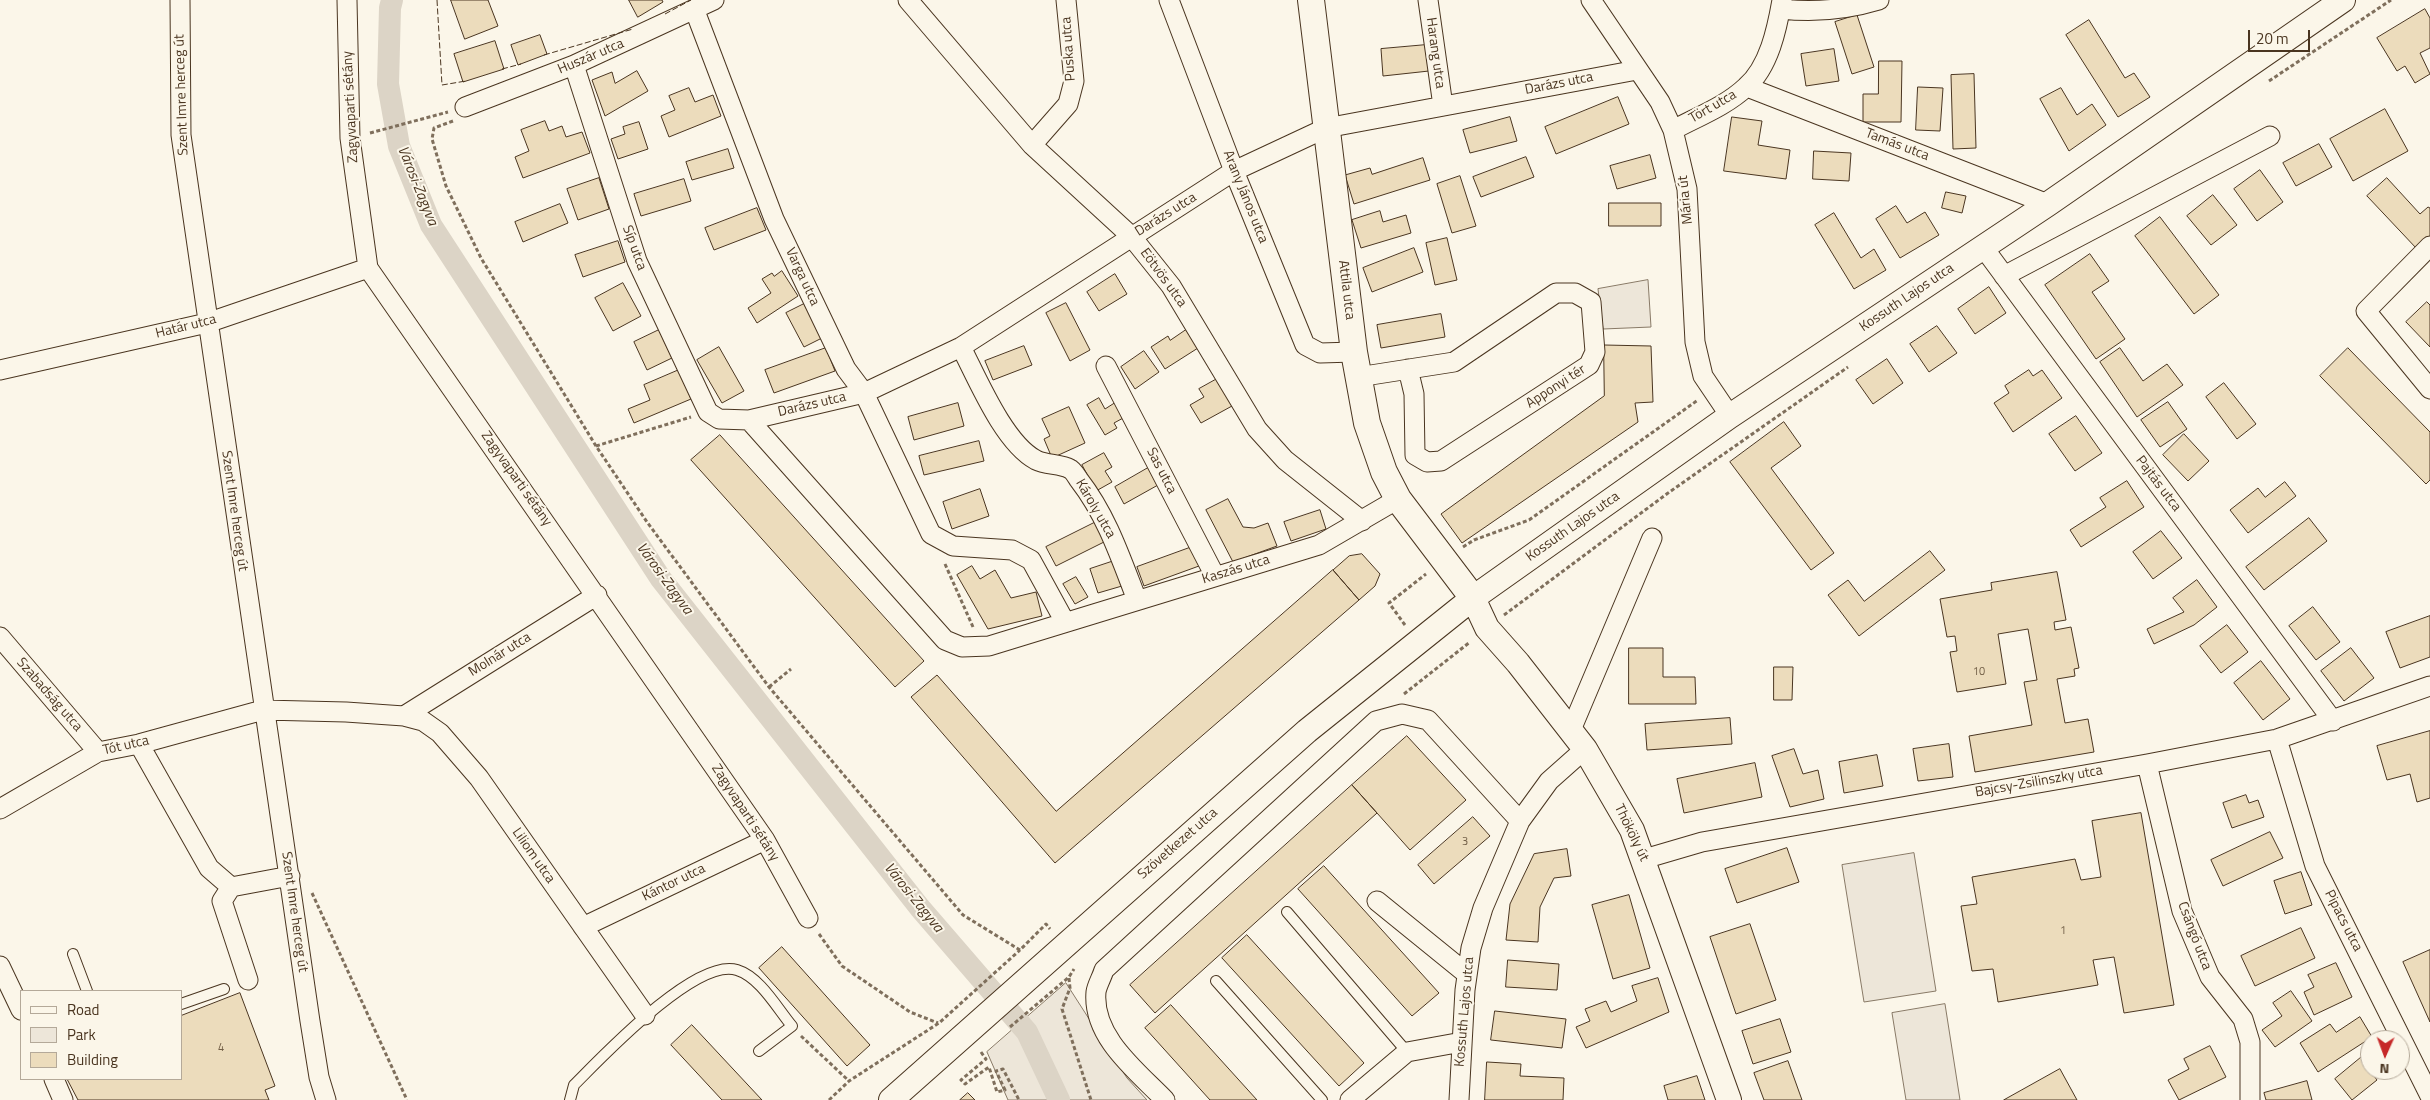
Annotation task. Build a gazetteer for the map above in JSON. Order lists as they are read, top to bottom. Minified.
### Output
{"streets":{"main road":["Attila utca"],"street":["Puska utca","Harang utca","Huszár utca","Darázs utca","Szent Imre herceg út","Zagyvaparti sétány","Tört utca","Tamás utca","Arany János utca","Mária út","Síp utca","Varga utca","Eötvös utca","Kossuth Lajos utca","Határ utca","Apponyi tér","Sas utca","Pajtás utca","Károly utca","Kaszás utca","Molnár utca","Szabadság utca","Tót utca","Bajcsy-Zsilinszky utca","Thököly út","Szövetkezet utca","Liliom utca","Kántor utca","Pipacs utca","Csángó utca"]},"crossings":[["Puska utca","Eötvös utca"],["Harang utca","Darázs utca"],["Huszár utca","Síp utca"],["Huszár utca","Varga utca"],["Darázs utca","Arany János utca"],["Darázs utca","Mária út"],["Darázs utca","Síp utca"],["Darázs utca","Varga utca"],["Darázs utca","Eötvös utca"],["Darázs utca","Attila utca"],["Darázs utca","Károly utca"],["Darázs utca","Kaszás utca"],["Szent Imre herceg út","Határ utca"],["Szent Imre herceg út","Tót utca"],["Zagyvaparti sétány","Határ utca"],["Zagyvaparti sétány","Molnár utca"],["Zagyvaparti sétány","Kántor utca"],["Tört utca","Tamás utca"],["Tört utca","Mária út"],["Tamás utca","Kossuth Lajos utca"],["Arany János utca","Attila utca"],["Arany János utca","Apponyi tér"],["Mária út","Kossuth Lajos utca"],["Eötvös utca","Kaszás utca"],["Attila utca","Kossuth Lajos utca"],["Attila utca","Apponyi tér"],["Attila utca","Kaszás utca"],["Attila utca","Thököly út"],["Attila utca","Szövetkezet utca"],["Kossuth Lajos utca","Pajtás utca"],["Kossuth Lajos utca","Thököly út"],["Kossuth Lajos utca","Szövetkezet utca"],["Sas utca","Kaszás utca"],["Pajtás utca","Bajcsy-Zsilinszky utca"],["Károly utca","Kaszás utca"],["Molnár utca","Tót utca"],["Molnár utca","Liliom utca"],["Szabadság utca","Tót utca"],["Tót utca","Liliom utca"],["Bajcsy-Zsilinszky utca","Thököly út"],["Bajcsy-Zsilinszky utca","Pipacs utca"],["Bajcsy-Zsilinszky utca","Csángó utca"],["Thököly út","Szövetkezet utca"],["Liliom utca","Kántor utca"]],"water":["Városi-Zagyva"],"house_numbers":["10","3","1","4"],"legend":["Road","Park","Building"],"scale_bar":"20 m","north":"bottom"}
